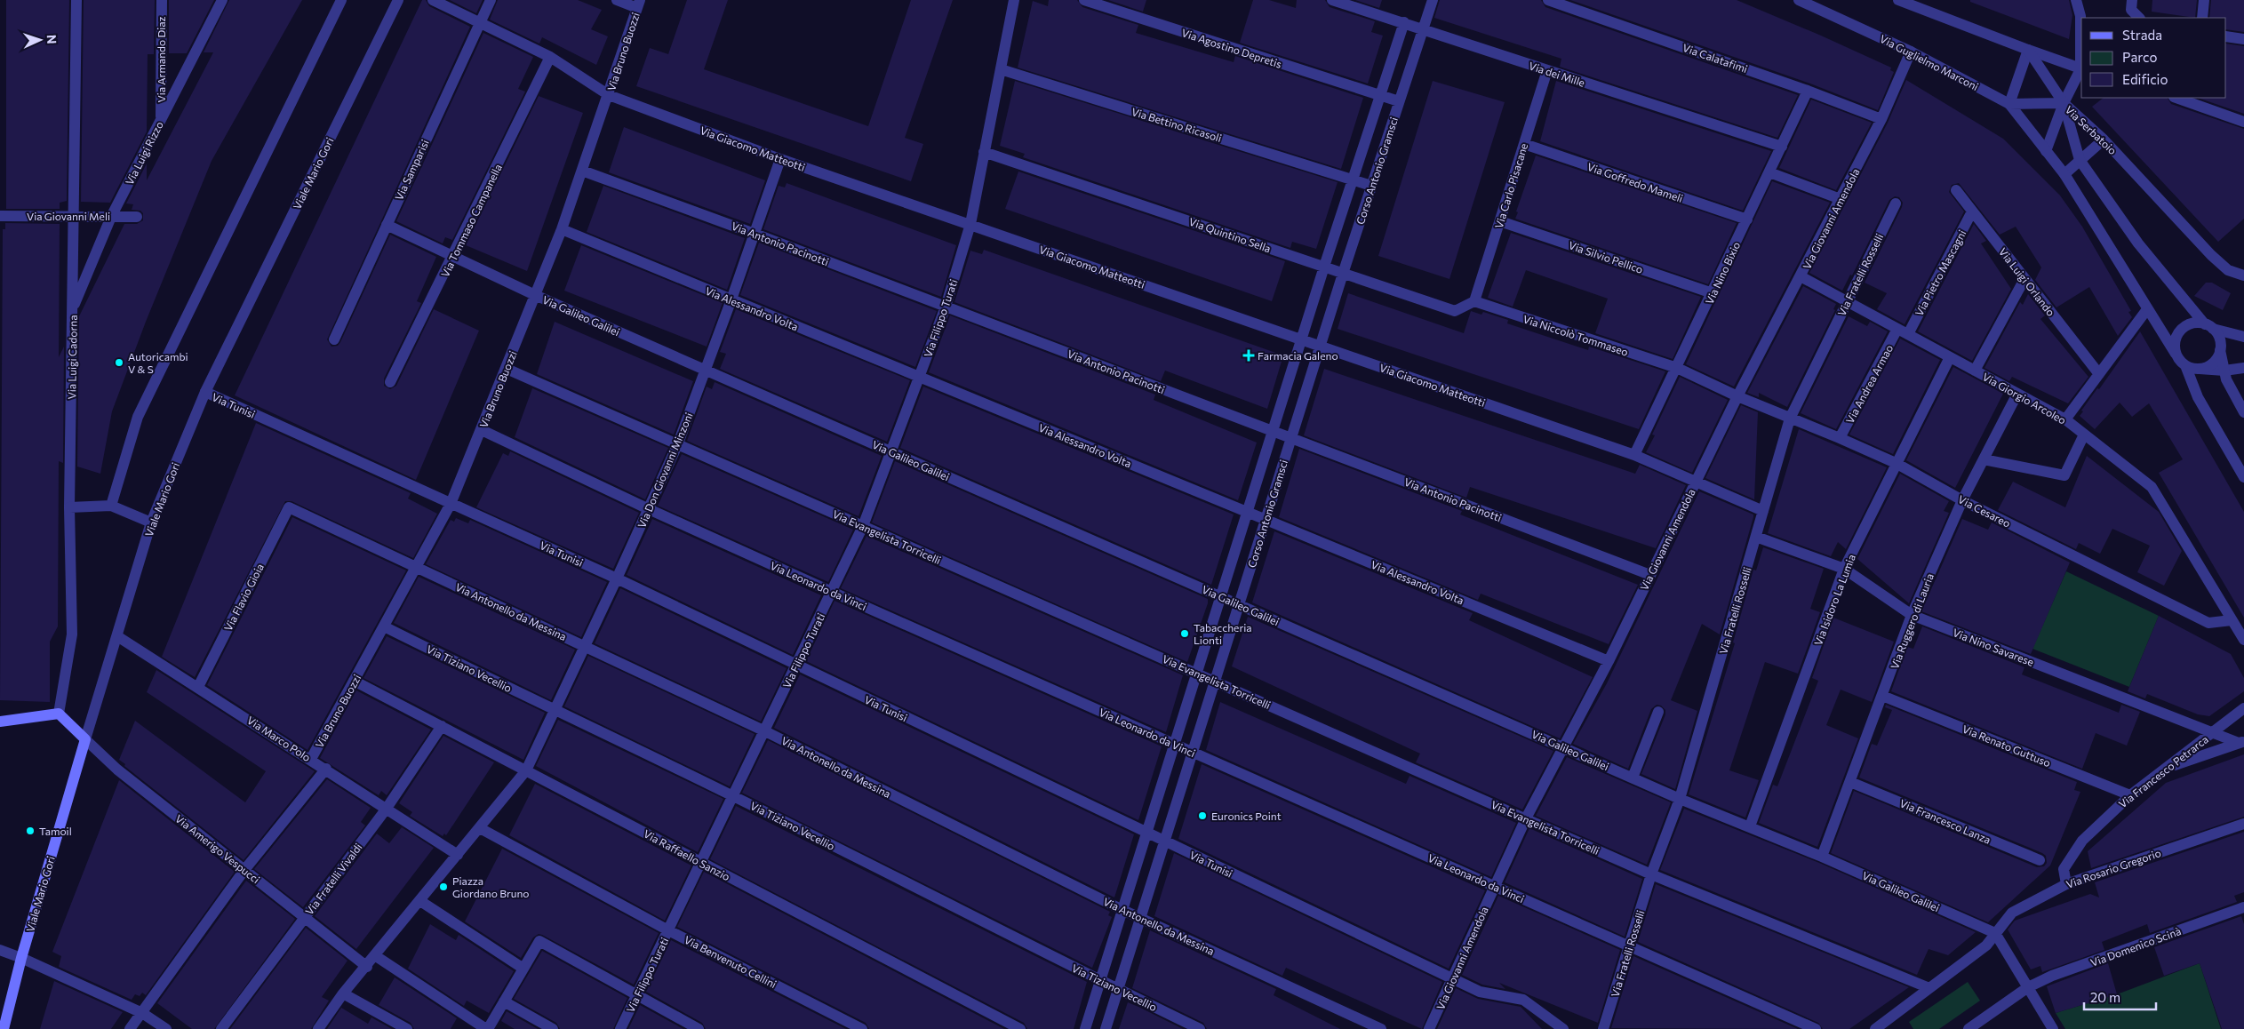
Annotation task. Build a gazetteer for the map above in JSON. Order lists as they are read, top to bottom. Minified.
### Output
{"streets":{"main road":["Viale Mario Gori"],"street":["Via Agostino Depretis","Via Bruno Buozzi","Via Calatafimi","Via Armando Diaz","Via Guglielmo Marconi","Via dei Mille","Via Bettino Ricasoli","Via Serbatoio","Via Giacomo Matteotti","Via Luigi Rizzo","Via Samparisi","Corso Antonio Gramsci","Via Goffredo Mameli","Via Carlo Pisacane","Via Giovanni Meli","Via Giovanni Amendola","Via Tommaso Campanella","Via Quintino Sella","Via Antonio Pacinotti","Via Silvio Pellico","Via Nino Bixio","Via Pietro Mascagni","Via Fratelli Rosselli","Via Luigi Orlando","Via Alessandro Volta","Via Galileo Galilei","Via Filippo Turati","Via Niccolò Tommaseo","Via Luigi Cadorna","Via Andrea Armao","Via Giorgio Arcoleo","Via Tunisi","Via Don Giovanni Minzoni","Via Cesareo","Via Evangelista Torricelli","Via Leonardo da Vinci","Via Flavio Gioia","Via Isidoro La Lumia","Via Antonello da Messina","Via Ruggero di Lauria","Via Nino Savarese","Via Tiziano Vecellio","Via Marco Polo","Via Renato Guttuso","Via Francesco Petrarca","Via Francesco Lanza","Via Amerigo Vespucci","Via Raffaello Sanzio","Via Rosario Gregorio","Via Fratelli Vivaldi","Via Domenico Scinà","Via Benvenuto Cellini"]},"crossings":[["Via Agostino Depretis","Corso Antonio Gramsci"],["Via Bruno Buozzi","Via Giacomo Matteotti"],["Via Bruno Buozzi","Via Antonio Pacinotti"],["Via Bruno Buozzi","Via Alessandro Volta"],["Via Bruno Buozzi","Via Galileo Galilei"],["Via Bruno Buozzi","Via Tunisi"],["Via Bruno Buozzi","Via Evangelista Torricelli"],["Via Bruno Buozzi","Via Leonardo da Vinci"],["Via Bruno Buozzi","Via Antonello da Messina"],["Via Bruno Buozzi","Via Tiziano Vecellio"],["Via Bruno Buozzi","Via Marco Polo"],["Via Bruno Buozzi","Via Raffaello Sanzio"],["Via Calatafimi","Via Giovanni Amendola"],["Via Calatafimi","Via Nino Bixio"],["Via Armando Diaz","Via Luigi Rizzo"],["Via Guglielmo Marconi","Via Serbatoio"],["Via Guglielmo Marconi","Via Giovanni Amendola"],["Via dei Mille","Corso Antonio Gramsci"],["Via dei Mille","Via Carlo Pisacane"],["Via dei Mille","Via Nino Bixio"],["Via Bettino Ricasoli","Corso Antonio Gramsci"],["Via Bettino Ricasoli","Via Filippo Turati"],["Via Giacomo Matteotti","Via Samparisi"],["Via Giacomo Matteotti","Corso Antonio Gramsci"],["Via Giacomo Matteotti","Via Giovanni Amendola"],["Via Giacomo Matteotti","Via Tommaso Campanella"],["Via Giacomo Matteotti","Via Nino Bixio"],["Via Giacomo Matteotti","Via Fratelli Rosselli"],["Via Giacomo Matteotti","Via Filippo Turati"],["Via Giacomo Matteotti","Via Don Giovanni Minzoni"],["Via Luigi Rizzo","Via Giovanni Meli"],["Via Luigi Rizzo","Via Luigi Cadorna"],["Via Samparisi","Via Galileo Galilei"],["Corso Antonio Gramsci","Via Quintino Sella"],["Corso Antonio Gramsci","Via Antonio Pacinotti"],["Corso Antonio Gramsci","Via Alessandro Volta"],["Corso Antonio Gramsci","Via Galileo Galilei"],["Corso Antonio Gramsci","Via Tunisi"],["Corso Antonio Gramsci","Via Evangelista Torricelli"],["Corso Antonio Gramsci","Via Leonardo da Vinci"],["Corso Antonio Gramsci","Via Antonello da Messina"],["Corso Antonio Gramsci","Via Tiziano Vecellio"],["Viale Mario Gori","Via Tunisi"],["Viale Mario Gori","Via Marco Polo"],["Viale Mario Gori","Via Amerigo Vespucci"],["Via Goffredo Mameli","Via Carlo Pisacane"],["Via Goffredo Mameli","Via Nino Bixio"],["Via Carlo Pisacane","Via Quintino Sella"],["Via Carlo Pisacane","Via Silvio Pellico"],["Via Carlo Pisacane","Via Niccolò Tommaseo"],["Via Giovanni Meli","Via Luigi Cadorna"],["Via Giovanni Amendola","Via Antonio Pacinotti"],["Via Giovanni Amendola","Via Alessandro Volta"],["Via Giovanni Amendola","Via Galileo Galilei"],["Via Giovanni Amendola","Via Niccolò Tommaseo"],["Via Giovanni Amendola","Via Giorgio Arcoleo"],["Via Giovanni Amendola","Via Tunisi"],["Via Giovanni Amendola","Via Cesareo"],["Via Giovanni Amendola","Via Evangelista Torricelli"],["Via Giovanni Amendola","Via Leonardo da Vinci"],["Via Tommaso Campanella","Via Galileo Galilei"],["Via Quintino Sella","Via Filippo Turati"],["Via Quintino Sella","Via Niccolò Tommaseo"],["Via Antonio Pacinotti","Via Filippo Turati"],["Via Antonio Pacinotti","Via Don Giovanni Minzoni"],["Via Silvio Pellico","Via Nino Bixio"],["Via Nino Bixio","Via Niccolò Tommaseo"],["Via Pietro Mascagni","Via Luigi Orlando"],["Via Pietro Mascagni","Via Giorgio Arcoleo"],["Via Fratelli Rosselli","Via Galileo Galilei"],["Via Fratelli Rosselli","Via Giorgio Arcoleo"],["Via Fratelli Rosselli","Via Cesareo"],["Via Fratelli Rosselli","Via Evangelista Torricelli"],["Via Fratelli Rosselli","Via Leonardo da Vinci"],["Via Fratelli Rosselli","Via Nino Savarese"],["Via Alessandro Volta","Via Filippo Turati"],["Via Alessandro Volta","Via Don Giovanni Minzoni"],["Via Galileo Galilei","Via Filippo Turati"],["Via Galileo Galilei","Via Don Giovanni Minzoni"],["Via Galileo Galilei","Via Isidoro La Lumia"],["Via Galileo Galilei","Via Ruggero di Lauria"],["Via Galileo Galilei","Via Rosario Gregorio"],["Via Filippo Turati","Via Tunisi"],["Via Filippo Turati","Via Evangelista Torricelli"],["Via Filippo Turati","Via Leonardo da Vinci"],["Via Filippo Turati","Via Antonello da Messina"],["Via Filippo Turati","Via Tiziano Vecellio"],["Via Filippo Turati","Via Raffaello Sanzio"],["Via Filippo Turati","Via Benvenuto Cellini"],["Via Niccolò Tommaseo","Via Cesareo"],["Via Andrea Armao","Via Giorgio Arcoleo"],["Via Andrea Armao","Via Cesareo"],["Via Giorgio Arcoleo","Via Cesareo"],["Via Giorgio Arcoleo","Via Isidoro La Lumia"],["Via Giorgio Arcoleo","Via Ruggero di Lauria"],["Via Tunisi","Via Don Giovanni Minzoni"],["Via Don Giovanni Minzoni","Via Evangelista Torricelli"],["Via Don Giovanni Minzoni","Via Leonardo da Vinci"],["Via Don Giovanni Minzoni","Via Antonello da Messina"],["Via Don Giovanni Minzoni","Via Tiziano Vecellio"],["Via Don Giovanni Minzoni","Via Marco Polo"],["Via Don Giovanni Minzoni","Via Amerigo Vespucci"],["Via Don Giovanni Minzoni","Via Raffaello Sanzio"],["Via Don Giovanni Minzoni","Via Benvenuto Cellini"],["Via Cesareo","Via Isidoro La Lumia"],["Via Cesareo","Via Ruggero di Lauria"],["Via Evangelista Torricelli","Via Rosario Gregorio"],["Via Flavio Gioia","Via Antonello da Messina"],["Via Flavio Gioia","Via Marco Polo"],["Via Isidoro La Lumia","Via Nino Savarese"],["Via Ruggero di Lauria","Via Nino Savarese"],["Via Ruggero di Lauria","Via Renato Guttuso"],["Via Ruggero di Lauria","Via Francesco Lanza"],["Via Nino Savarese","Via Francesco Petrarca"],["Via Marco Polo","Via Fratelli Vivaldi"],["Via Renato Guttuso","Via Francesco Petrarca"],["Via Francesco Petrarca","Via Rosario Gregorio"],["Via Amerigo Vespucci","Via Fratelli Vivaldi"],["Via Raffaello Sanzio","Via Fratelli Vivaldi"]],"places":{"health":["Farmacia Galeno"],"other":["Autoricambi V & S","Tabaccheria Lionti","Euronics Point","Tamoil","Piazza Giordano Bruno"]},"legend":["Strada","Parco","Edificio"],"scale_bar":"20 m","north":"right"}
